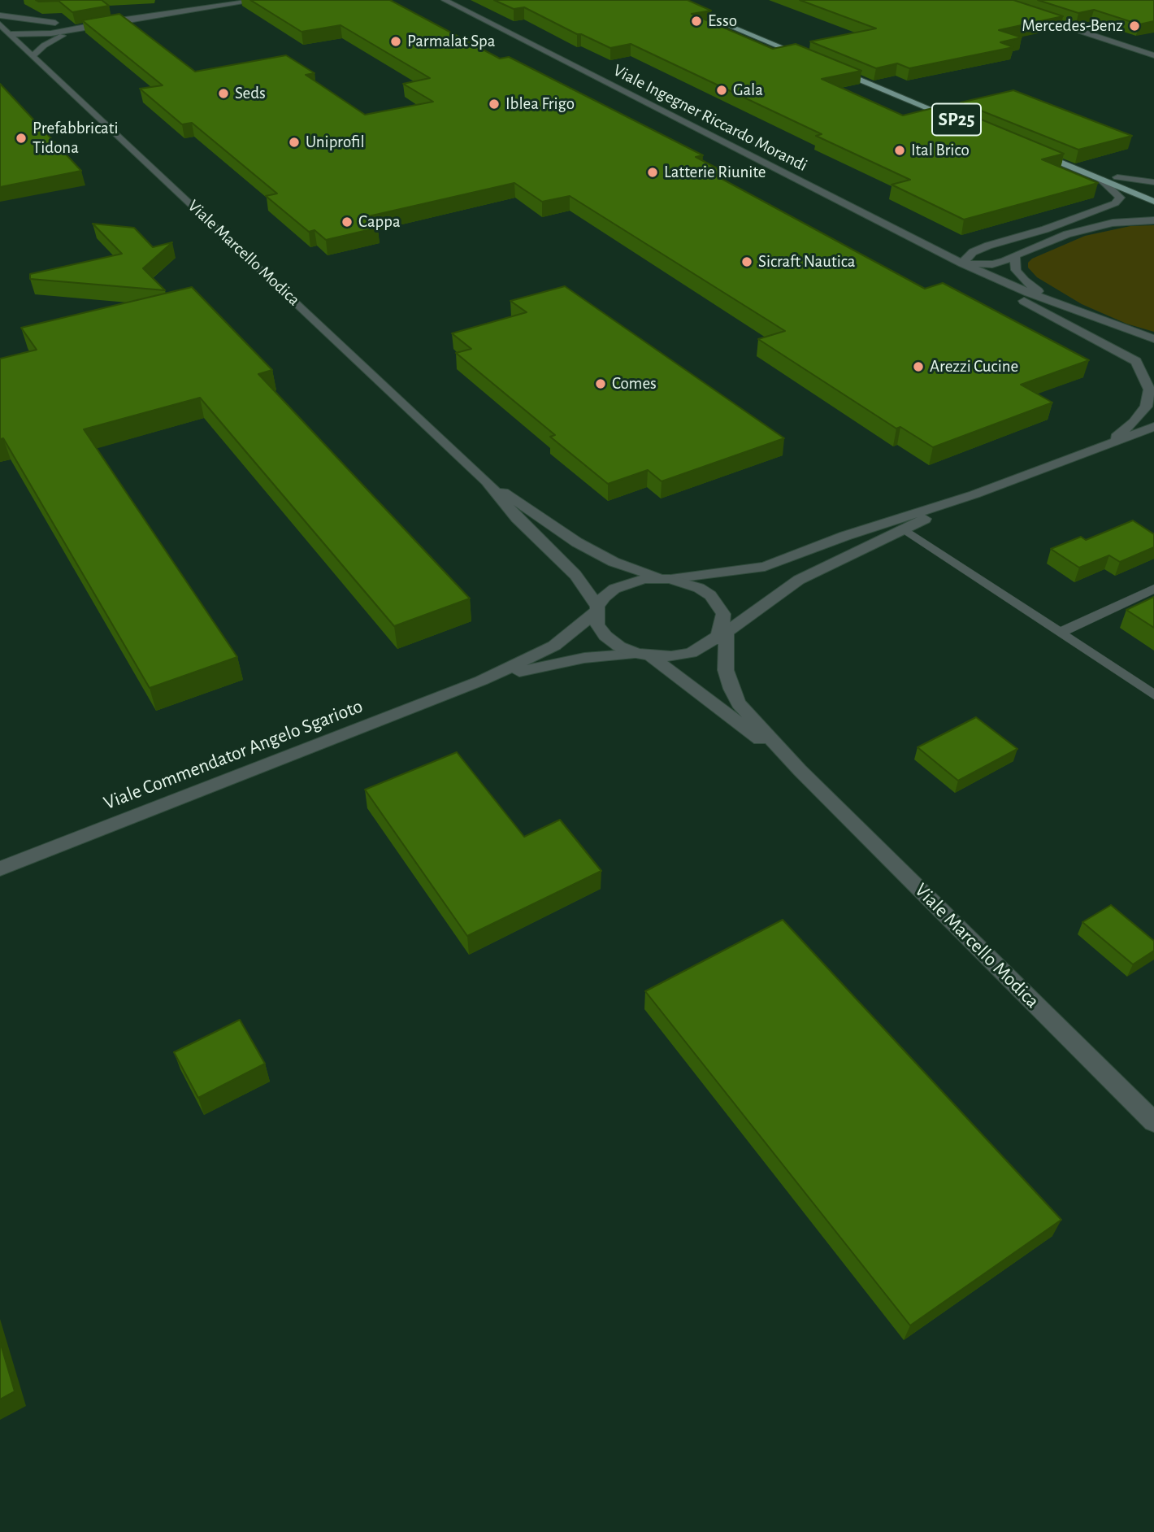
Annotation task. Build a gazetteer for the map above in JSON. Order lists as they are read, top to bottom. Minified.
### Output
{"streets":{"main road":["SP25"],"street":["Viale Ingegner Riccardo Morandi","Viale Marcello Modica","Viale Commendator Angelo Sgarioto"]},"places":["Esso","Mercedes-Benz","Parmalat Spa","Gala","Seds","Iblea Frigo","Prefabbricati Tidona","Uniprofil","Ital Brico","Latterie Riunite","Cappa","Sicraft Nautica","Arezzi Cucine","Comes"]}
